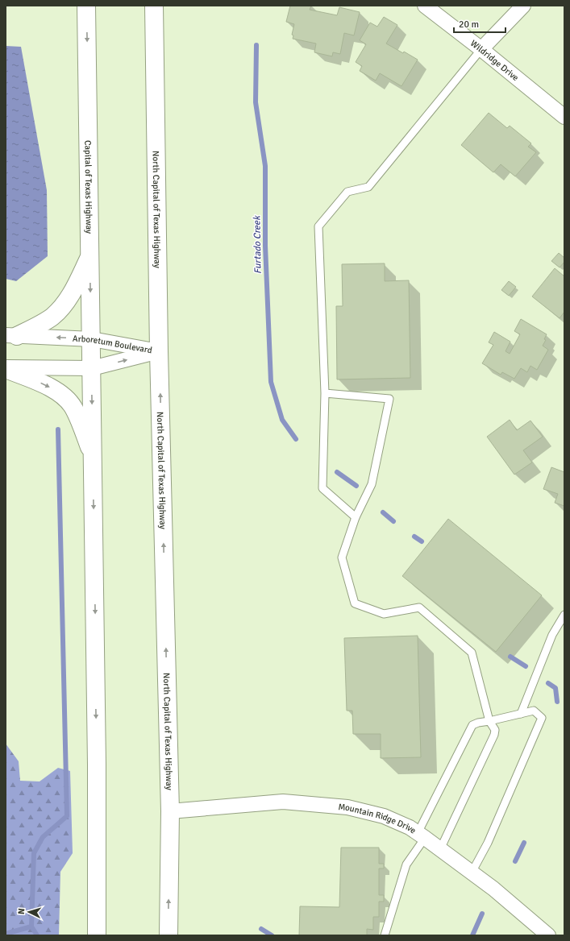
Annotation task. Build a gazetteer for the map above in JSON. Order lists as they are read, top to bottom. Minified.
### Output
{"streets":{"highway":["Capital of Texas Highway","North Capital of Texas Highway"],"street":["Wildridge Drive","Arboretum Boulevard","Mountain Ridge Drive"]},"crossings":[["Capital of Texas Highway","Arboretum Boulevard"],["North Capital of Texas Highway","Arboretum Boulevard"],["North Capital of Texas Highway","Mountain Ridge Drive"]],"one_way":["Capital of Texas Highway"],"water":["Furtado Creek"],"scale_bar":"20 m","north":"left"}
